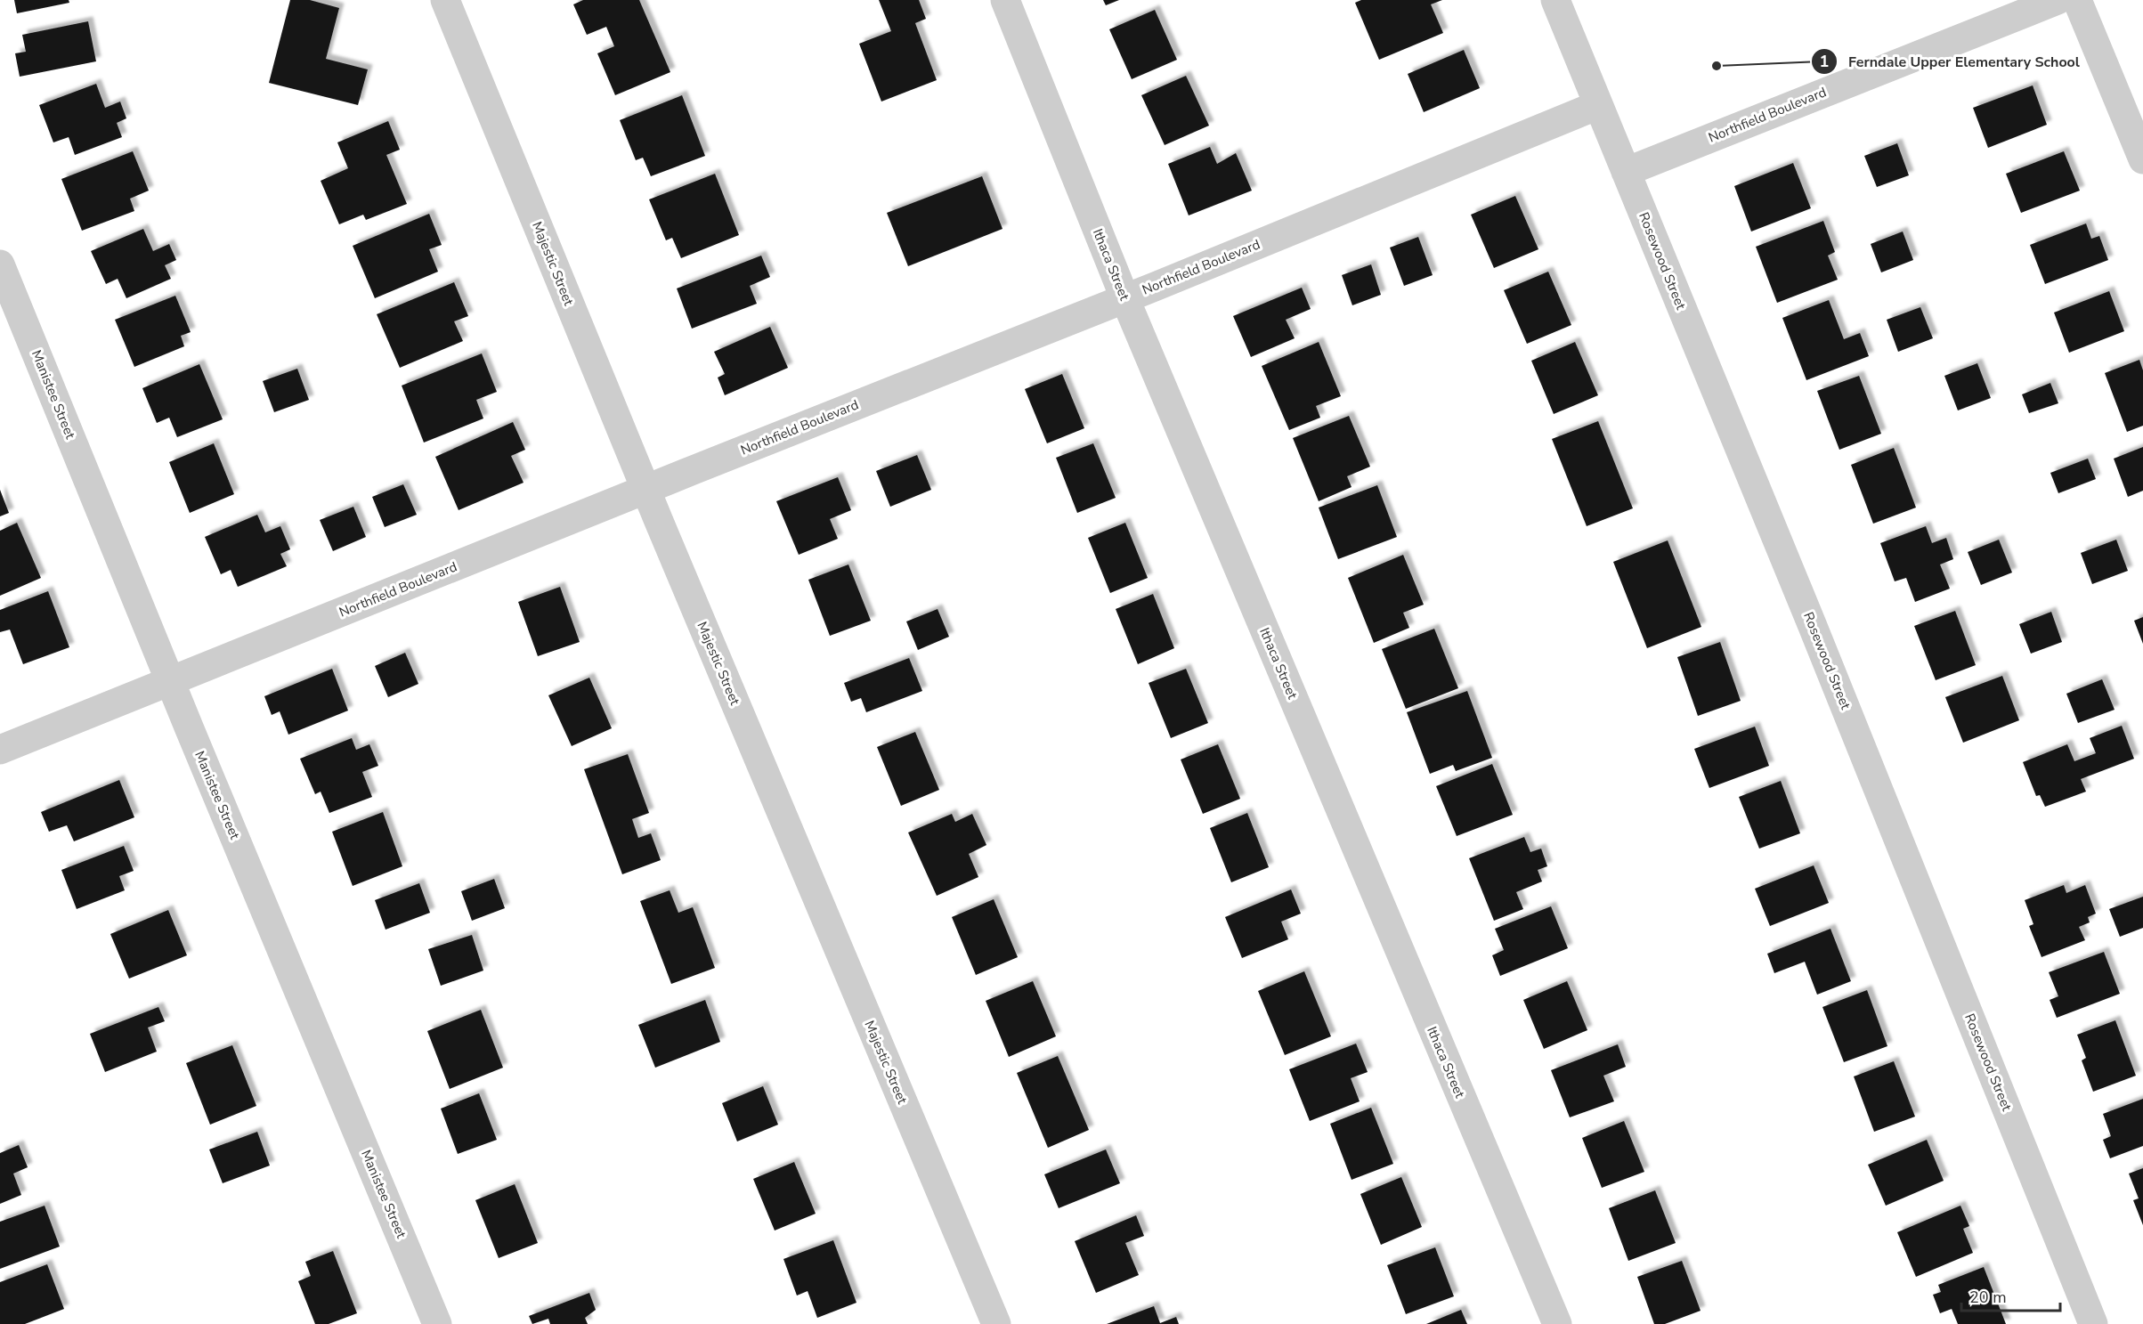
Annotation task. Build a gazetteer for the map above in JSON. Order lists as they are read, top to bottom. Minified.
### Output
{"streets":{"street":["Northfield Boulevard","Rosewood Street","Majestic Street","Ithaca Street","Manistee Street"]},"crossings":[["Northfield Boulevard","Rosewood Street"],["Northfield Boulevard","Majestic Street"],["Northfield Boulevard","Ithaca Street"],["Northfield Boulevard","Manistee Street"]],"places":["Ferndale Upper Elementary School"],"scale_bar":"20 m"}
